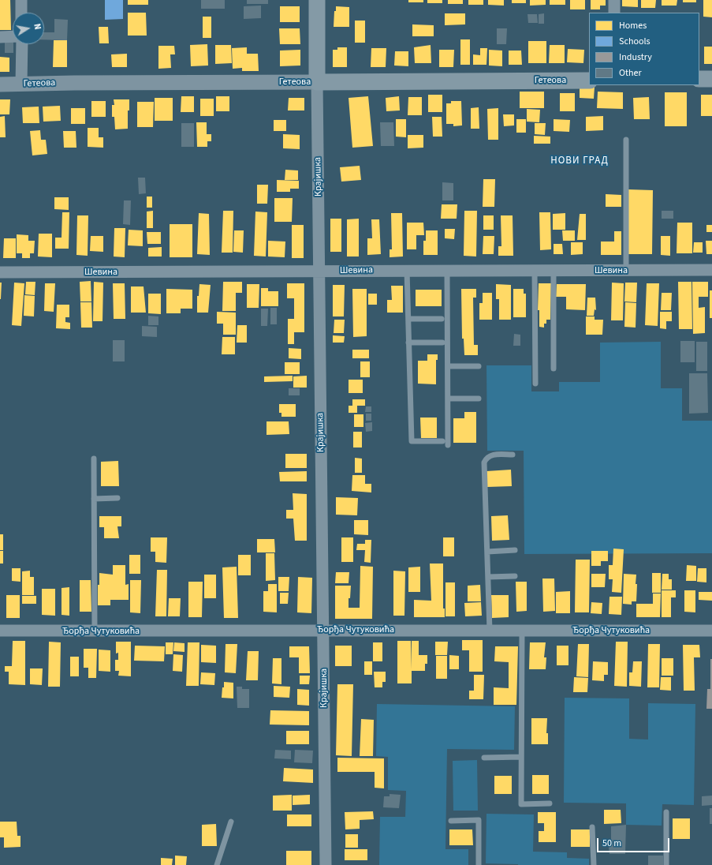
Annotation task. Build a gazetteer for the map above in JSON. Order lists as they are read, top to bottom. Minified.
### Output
{"streets":{"main road":["Гетеова","Крајишка"],"street":["Шевина","Ђорђа Чутуковића"]},"crossings":[["Гетеова","Крајишка"],["Крајишка","Шевина"],["Крајишка","Ђорђа Чутуковића"]],"districts":["НОВИ ГРАД"],"legend":["Homes","Schools","Industry","Other"],"scale_bar":"50 m","north":"right"}
